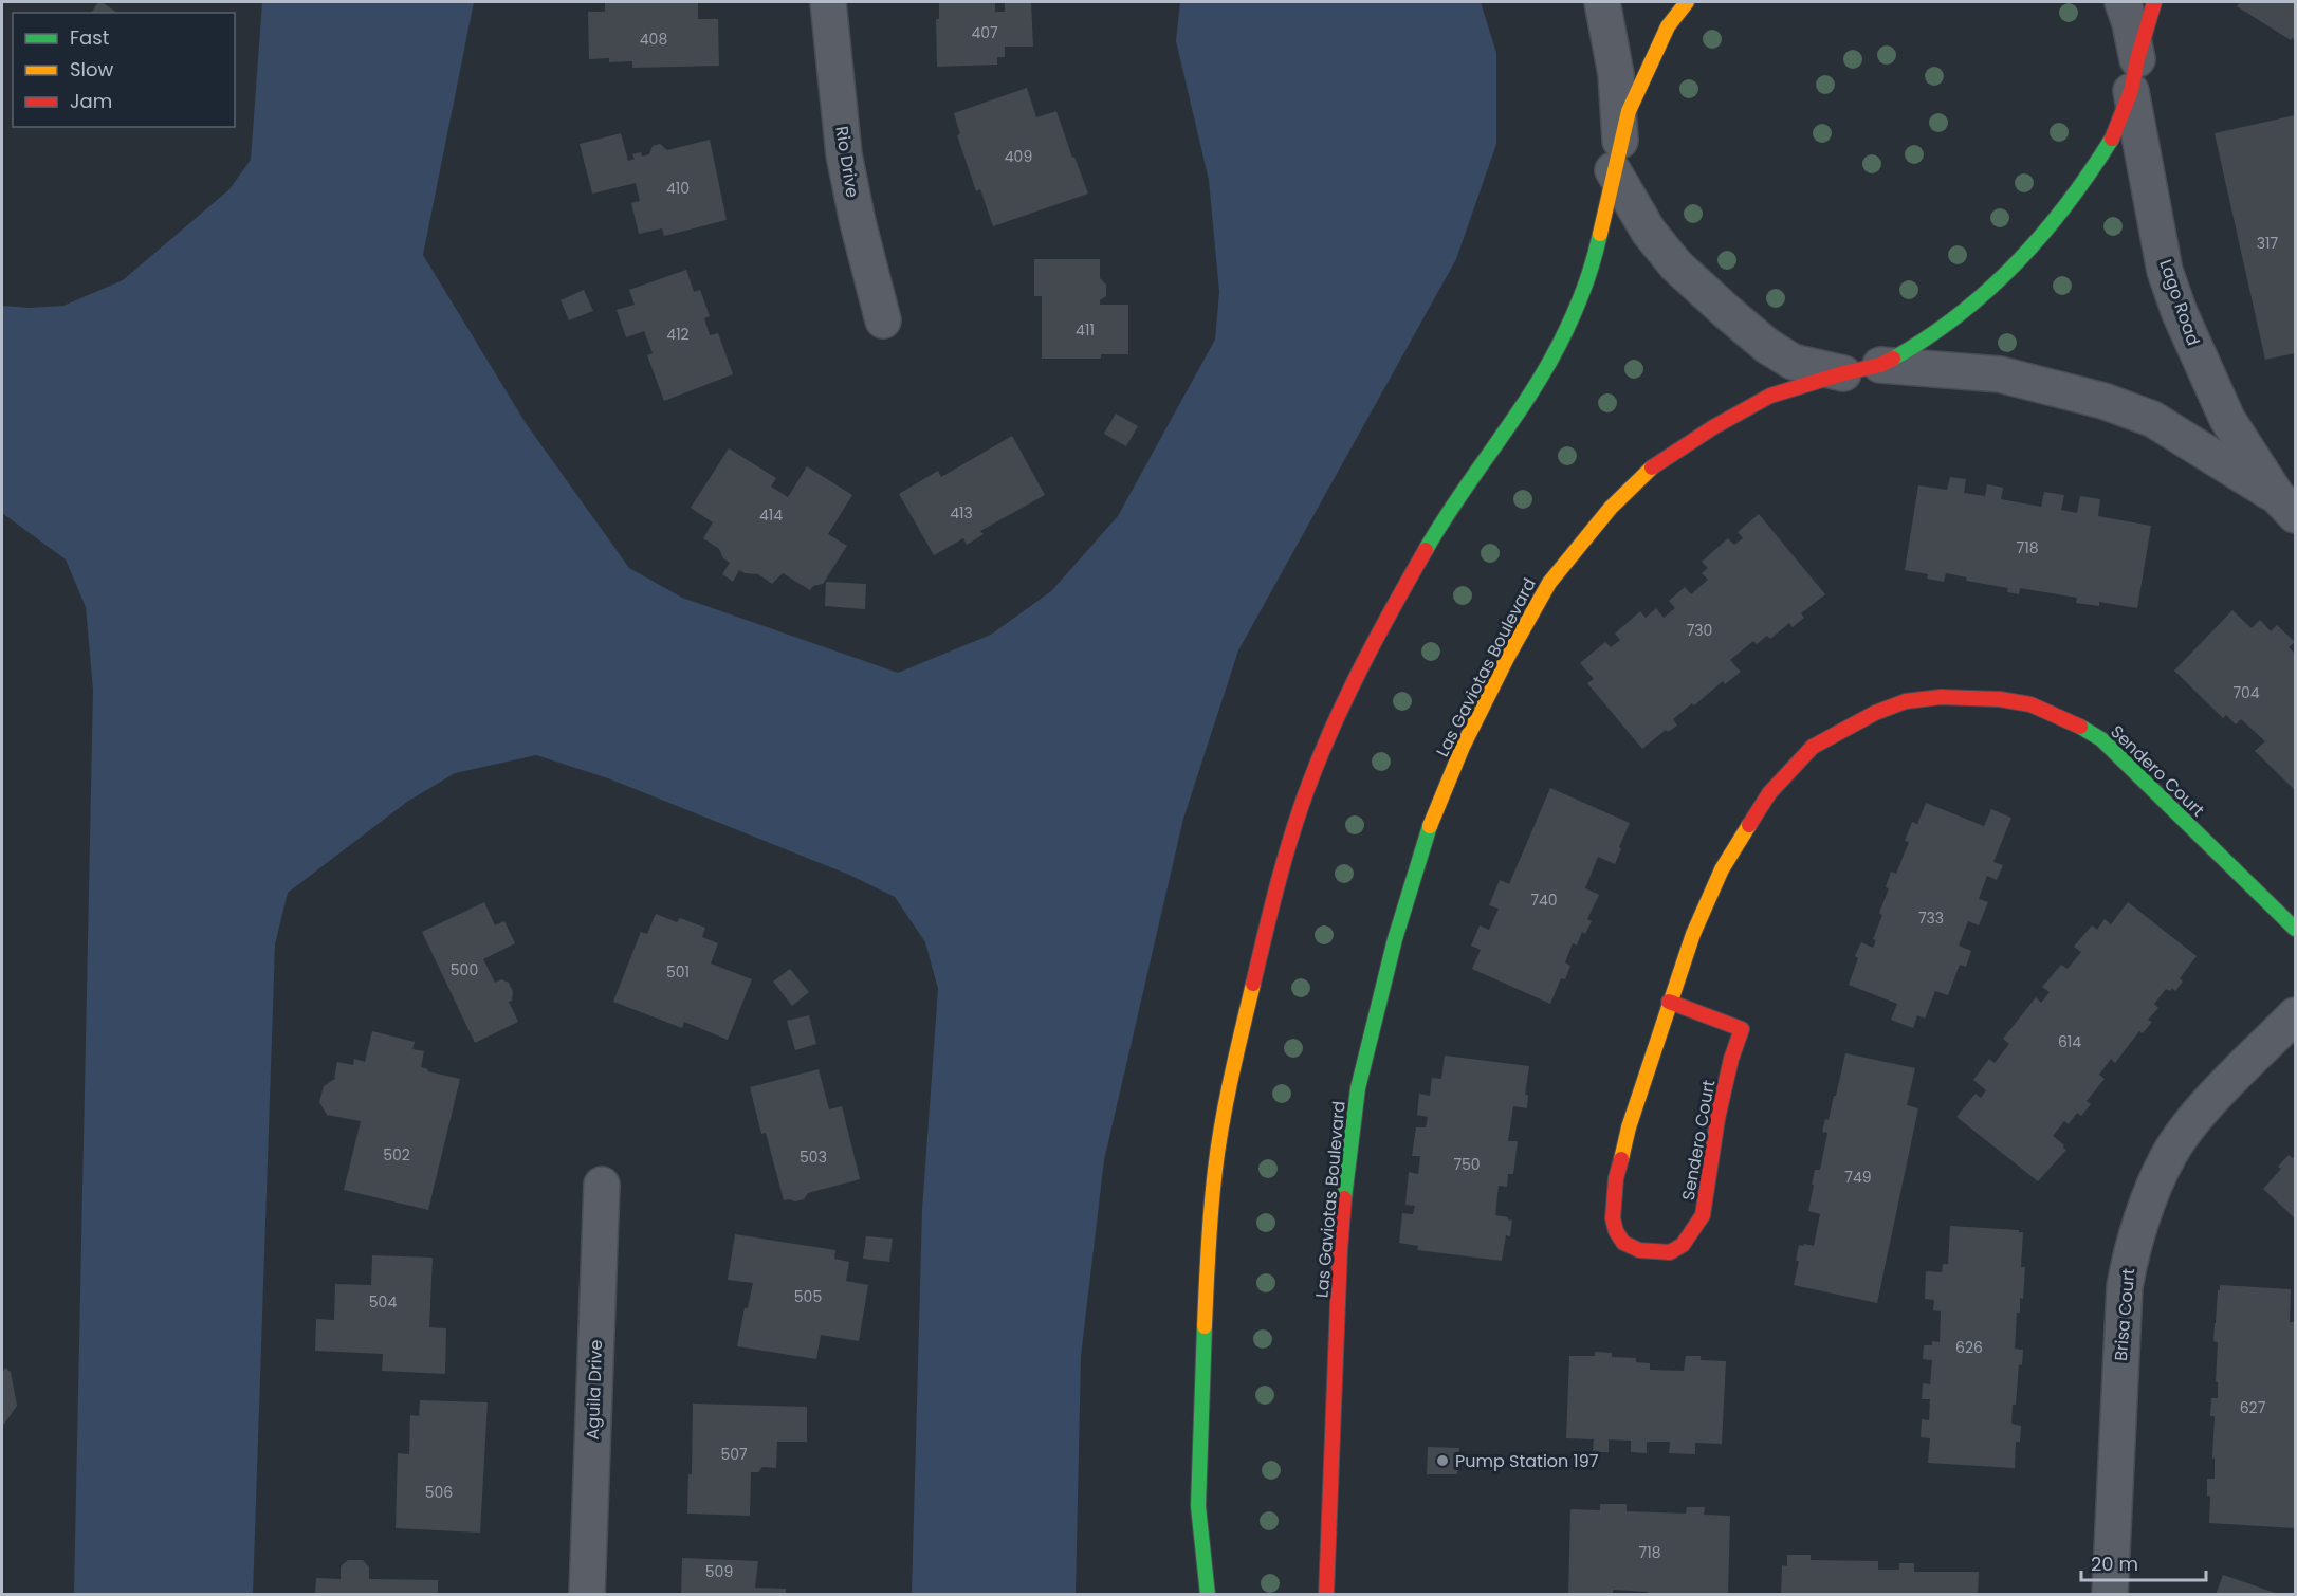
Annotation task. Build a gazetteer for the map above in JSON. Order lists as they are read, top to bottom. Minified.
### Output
{"streets":{"street":["Rio Drive","Lago Road","Las Gaviotas Boulevard","Sendero Court","Brisa Court","Aguila Drive"]},"crossings":[["Lago Road","Las Gaviotas Boulevard"]],"places":["Pump Station 197"],"house_numbers":["407","408","409","410","317","411","412","413","414","718","730","704","740","733","500","501","614","502","503","750","749","505","504","626","627","507","506","718","509"],"legend":["Fast","Slow","Jam"],"scale_bar":"20 m"}
